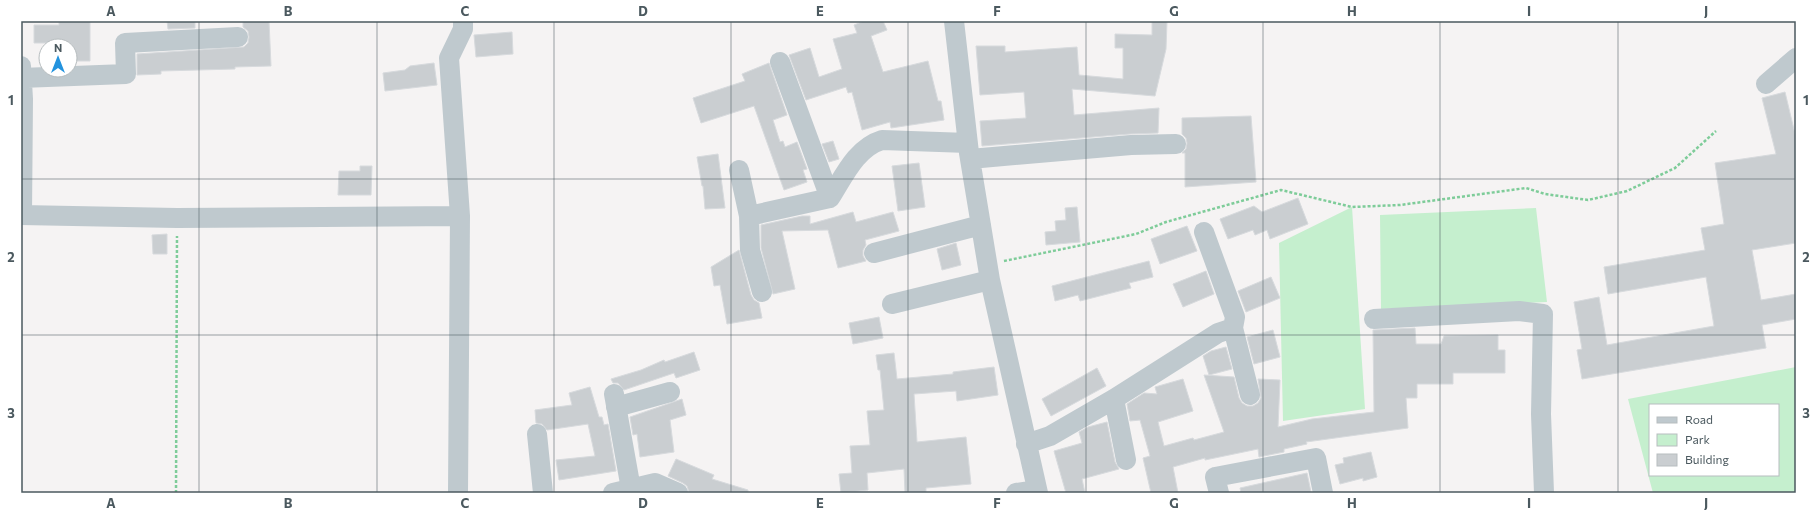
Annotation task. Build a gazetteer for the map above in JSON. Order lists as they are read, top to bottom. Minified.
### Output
{"legend":["Road","Park","Building"],"north":"top","grid":{"columns":["A","B","C","D","E","F","G","H","I","J"],"rows":["1","2","3"]}}
